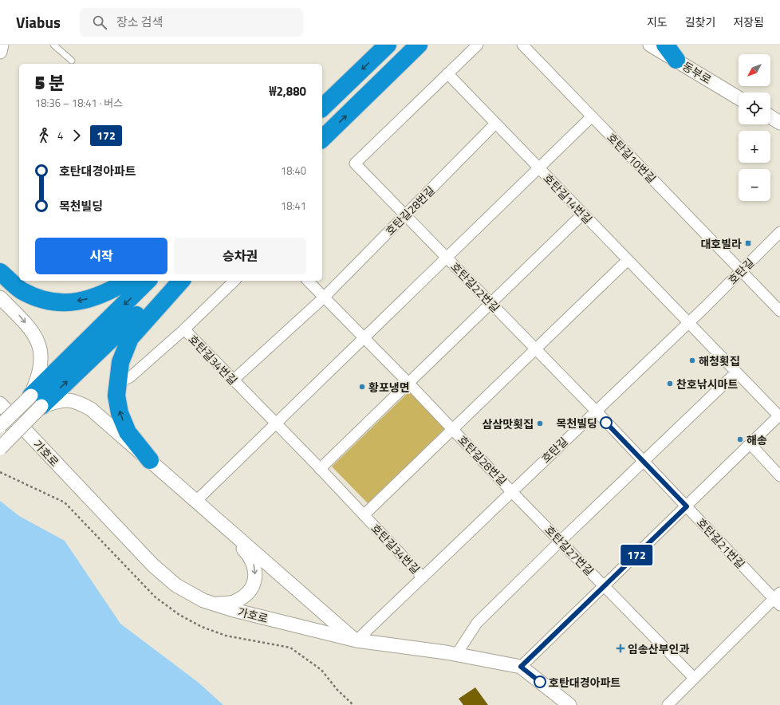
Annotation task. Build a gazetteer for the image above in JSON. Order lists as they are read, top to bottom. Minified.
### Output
{"streets":{"street":["동부로","호탄길10번길","호탄길14번길","호탄길28번길","호탄길","호탄길22번길","호탄길34번길","가호로","호탄길21번길","호탄길27번길"]},"crossings":[["호탄길10번길","호탄길"],["호탄길14번길","호탄길28번길"],["호탄길14번길","호탄길"],["호탄길14번길","호탄길22번길"],["호탄길28번길","호탄길"],["호탄길28번길","호탄길22번길"],["호탄길28번길","호탄길34번길"],["호탄길28번길","호탄길27번길"],["호탄길","호탄길22번길"],["호탄길","호탄길34번길"],["호탄길","가호로"],["호탄길","호탄길21번길"],["호탄길","호탄길27번길"],["호탄길22번길","호탄길21번길"]],"places":{"transit":["대호빌라"],"other":["해청횟집","찬호낚시마트","황포냉면","목천빌딩","삼삼맛횟집","해송","호탄대경아파트"],"health":["임송산부인과"]},"lines":["bus line 172"],"north":"bottom left","page":{"header":"Viabus","search":"장소 검색","nav":["지도","길찾기","저장됨"],"on_map":"172","map_buttons":["+","−"],"heading":["5 분","18:36 – 18:41 · 버스","₩2,880"],"legs":["4","172"],"list":[{"name":"호탄대경아파트","value":"18:40"},{"name":"목천빌딩","value":"18:41"}],"buttons":["시작","승차권"]}}
